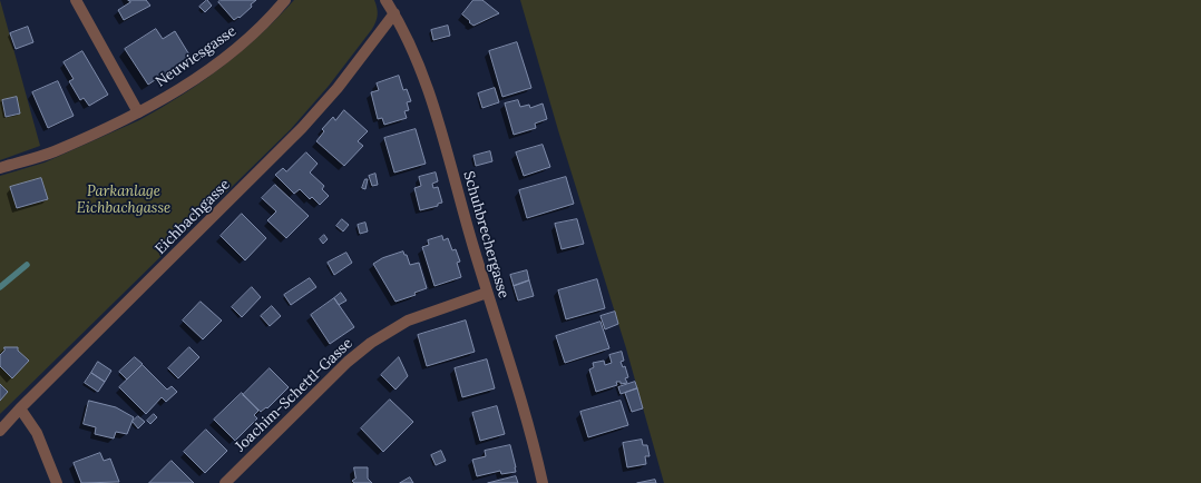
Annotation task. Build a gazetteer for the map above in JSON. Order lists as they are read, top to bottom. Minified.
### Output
{"streets":{"street":["Neuwiesgasse","Eichbachgasse","Schuhbrechergasse","Joachim-Schettl-Gasse"]},"crossings":[["Eichbachgasse","Schuhbrechergasse"],["Schuhbrechergasse","Joachim-Schettl-Gasse"]],"parks":["Parkanlage Eichbachgasse"]}
